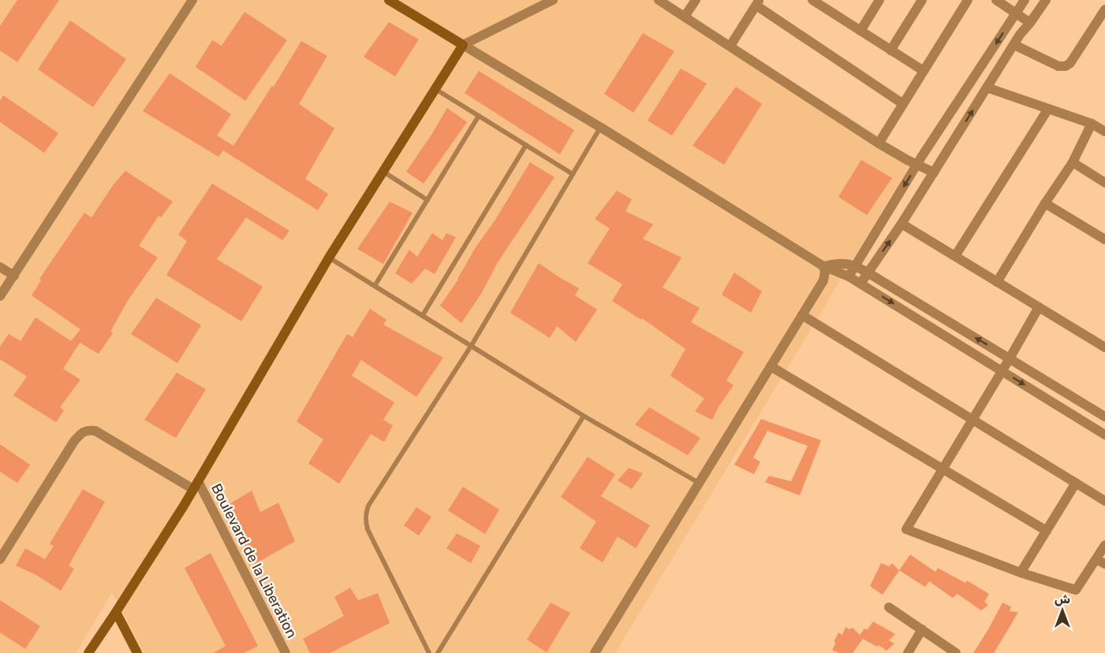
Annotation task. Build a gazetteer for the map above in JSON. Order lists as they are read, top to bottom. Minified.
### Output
{"streets":{"street":["Boulevard de la Liberation"]},"north":"top"}
